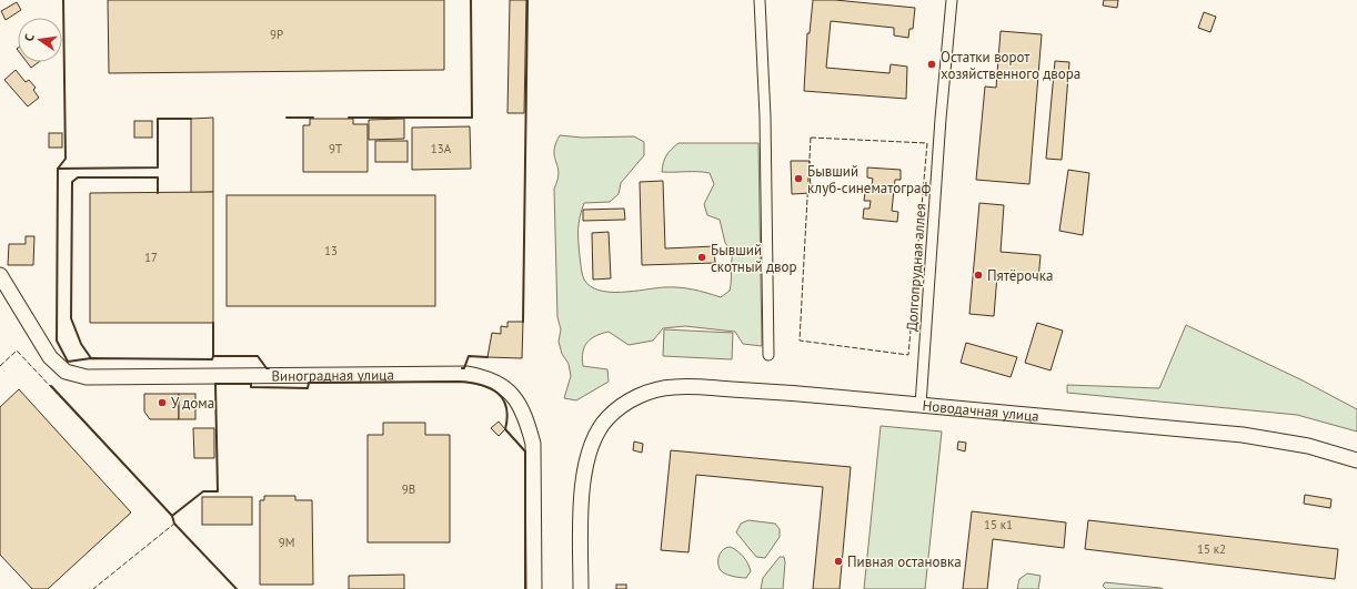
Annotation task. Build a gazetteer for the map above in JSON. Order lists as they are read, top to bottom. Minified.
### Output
{"streets":{"street":["Долгопрудная аллея","Виноградная улица","Новодачная улица"]},"crossings":[["Долгопрудная аллея","Новодачная улица"]],"places":["Остатки ворот хозяйственного двора","Бывший клуб-синематограф","Бывший скотный двор","Пятёрочка","У дома","Пивная остановка"],"house_numbers":["9Р","9Т","13А","13","17","9В","15 к1","9М","15 к2"],"north":"left"}
